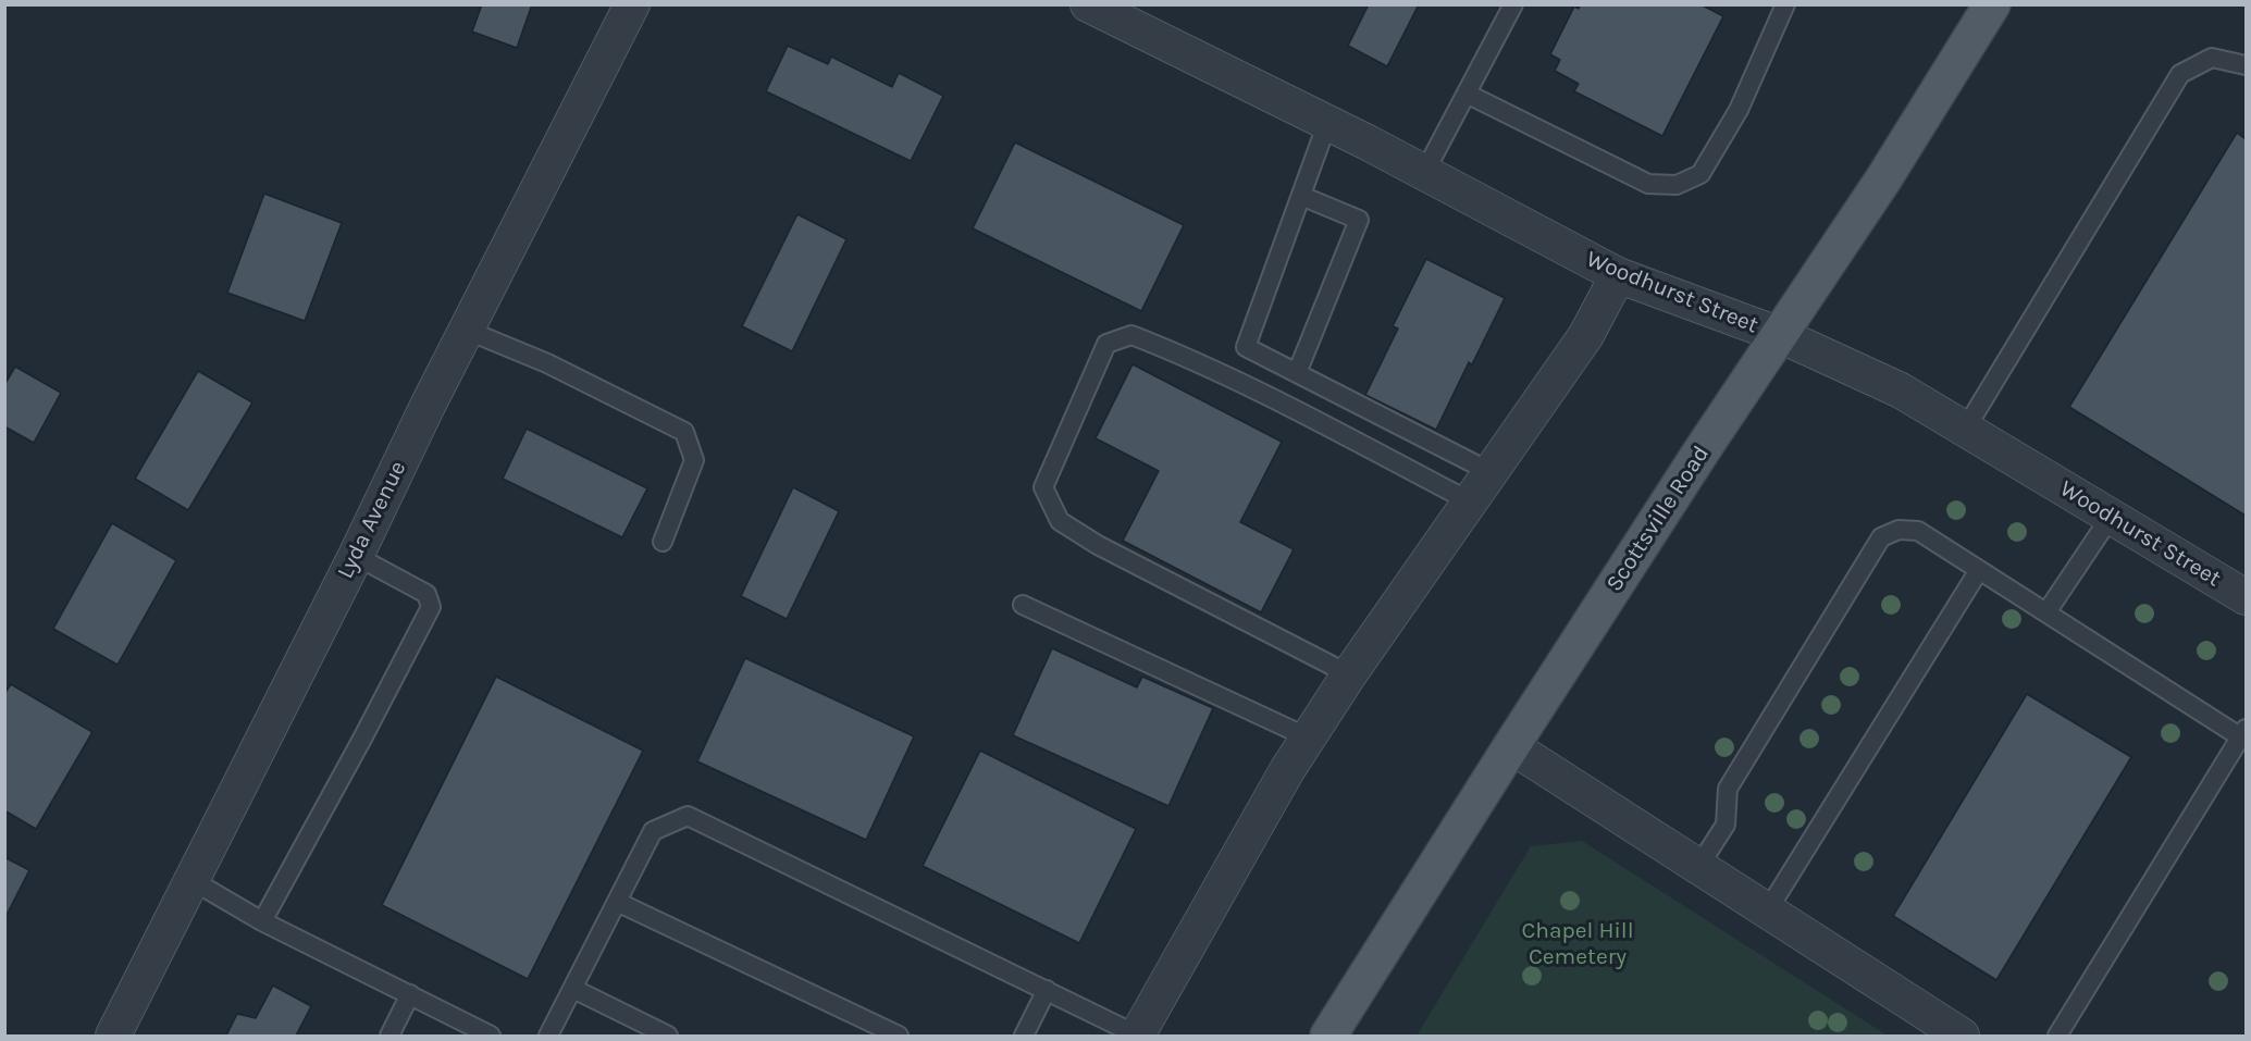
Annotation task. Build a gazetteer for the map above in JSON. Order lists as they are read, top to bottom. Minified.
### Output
{"streets":{"main road":["Scottsville Road"],"street":["Woodhurst Street","Lyda Avenue"]},"crossings":[["Woodhurst Street","Scottsville Road"]],"parks":["Chapel Hill Cemetery"]}
